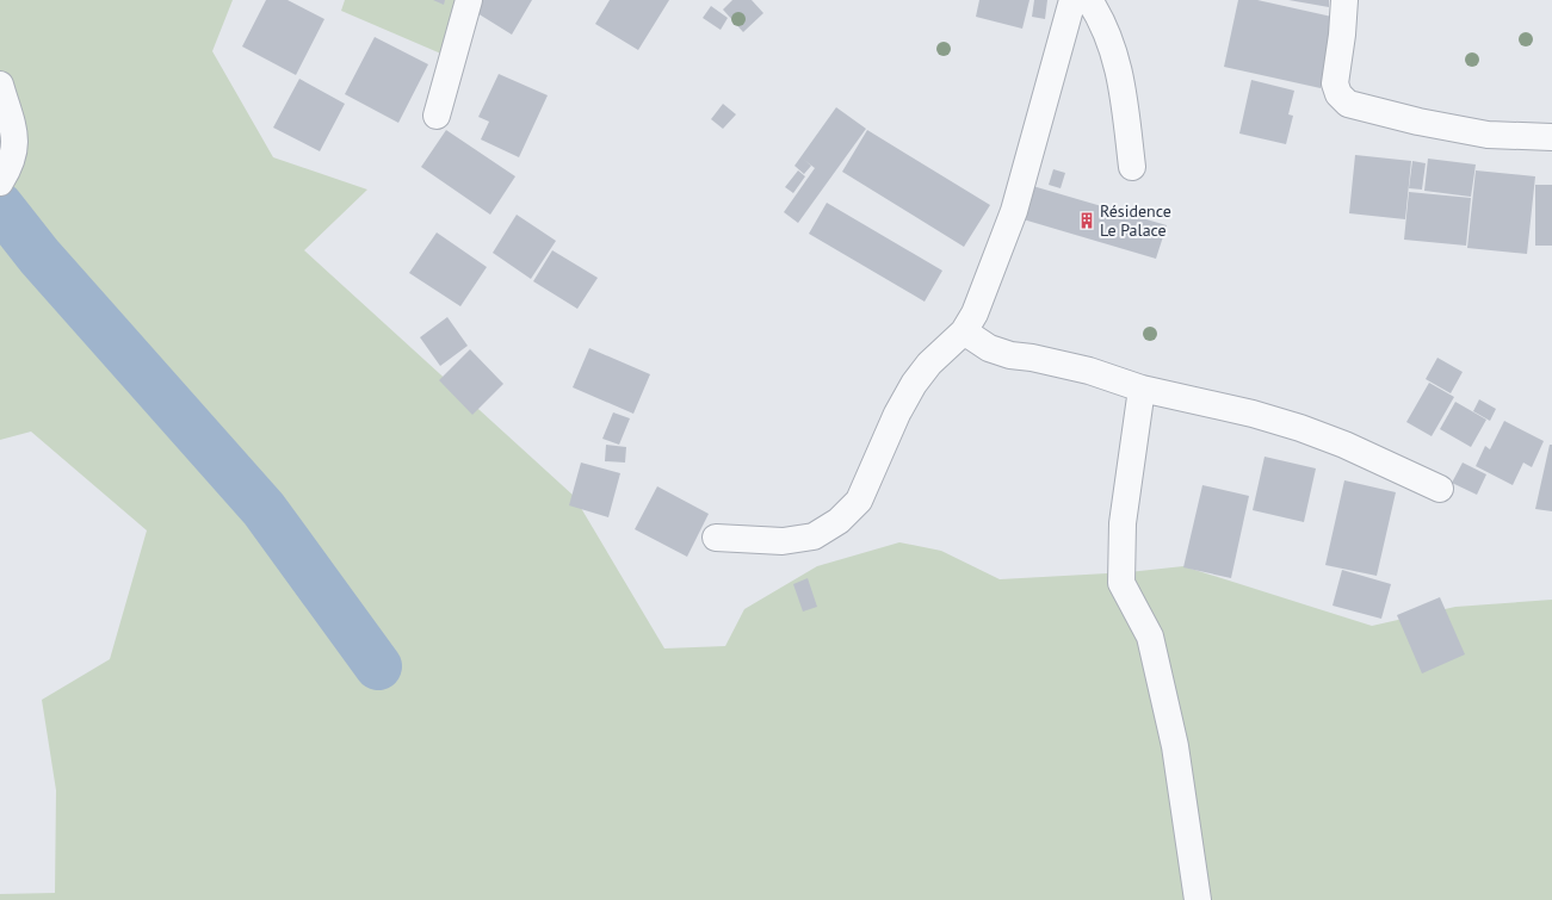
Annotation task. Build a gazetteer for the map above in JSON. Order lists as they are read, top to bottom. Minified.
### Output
{"places":{"building":["Résidence Le Palace"]}}
